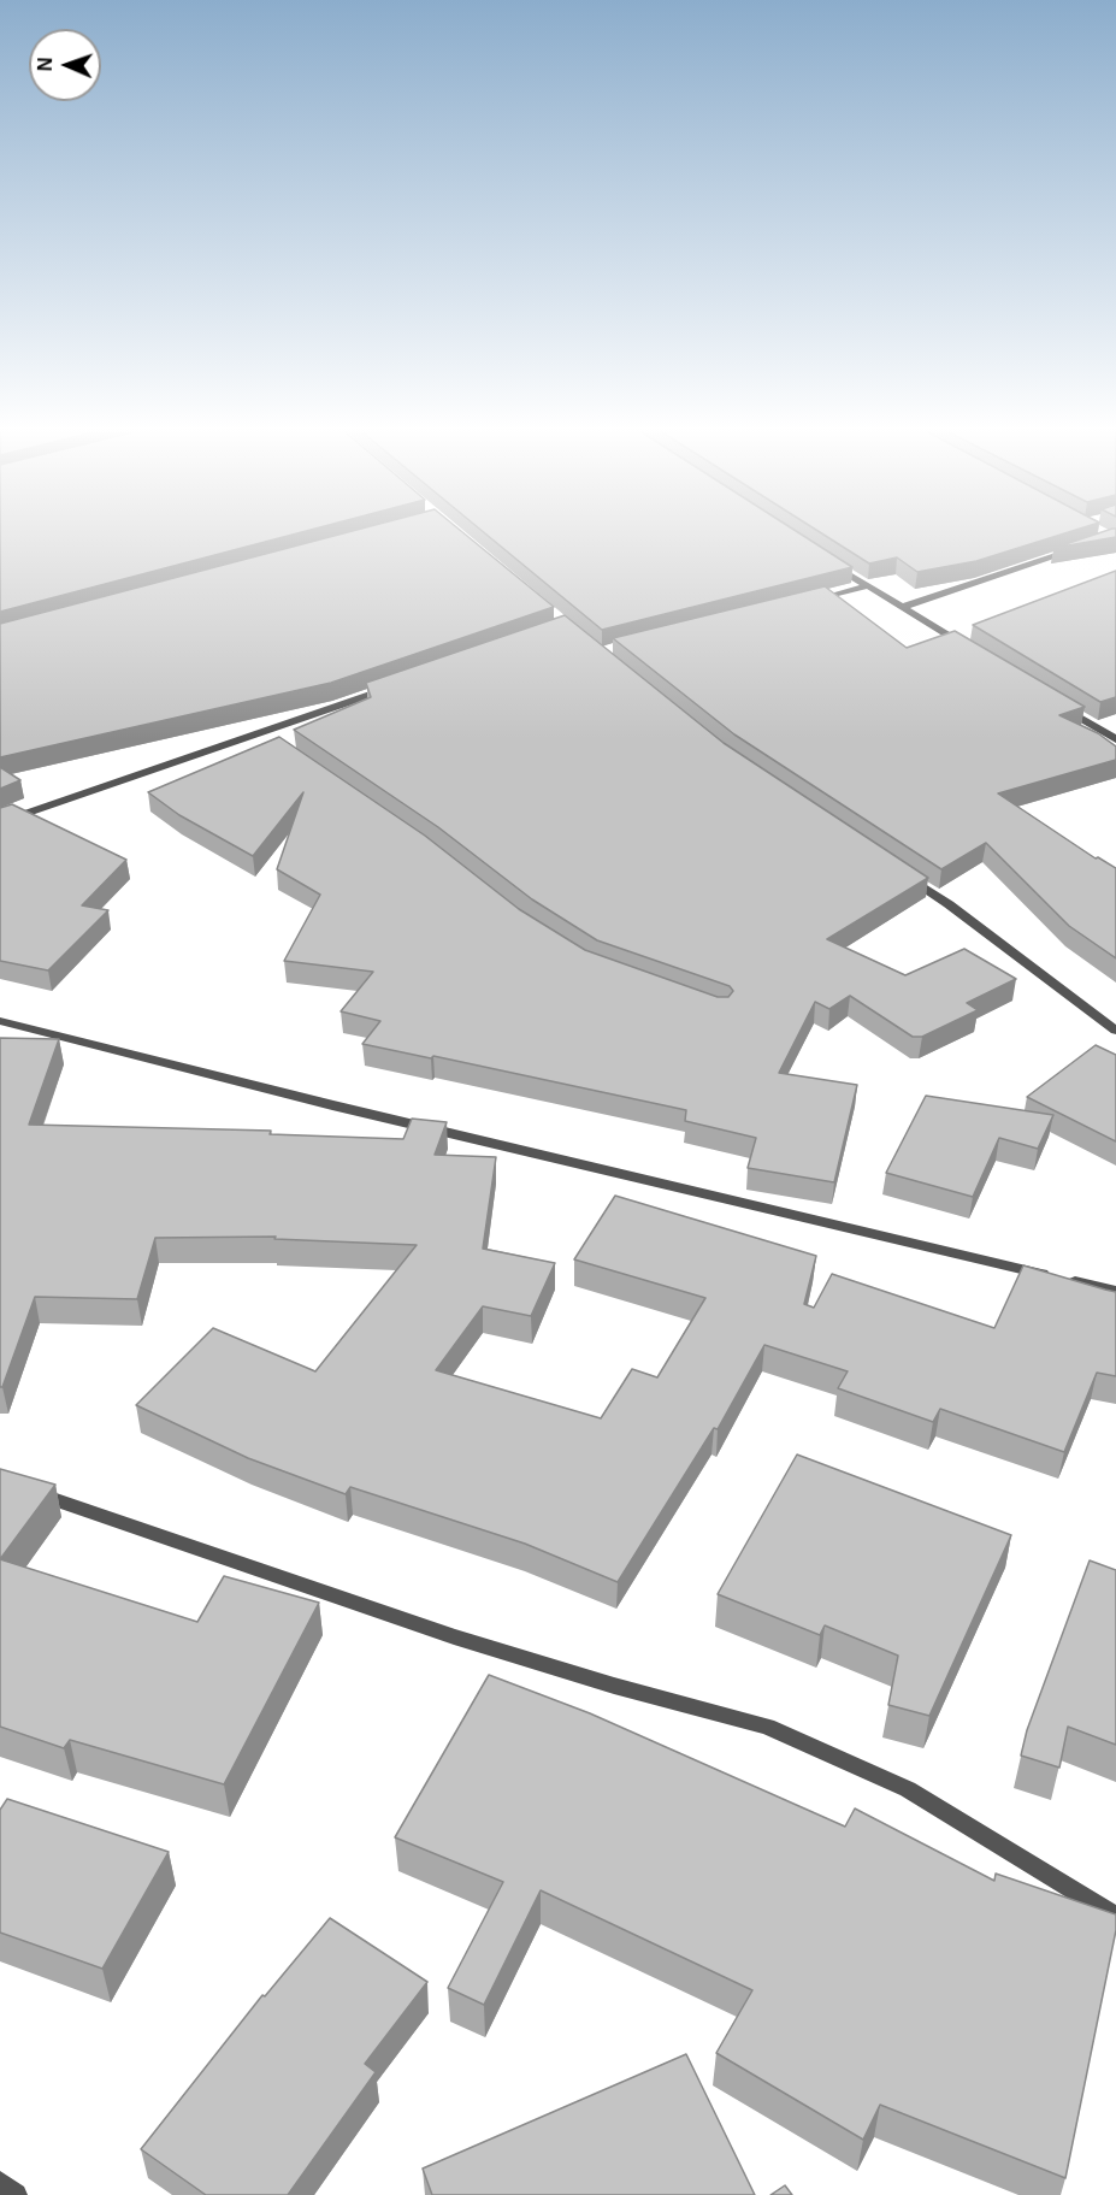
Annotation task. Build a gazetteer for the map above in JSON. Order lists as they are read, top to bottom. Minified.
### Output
{"north":"left"}
